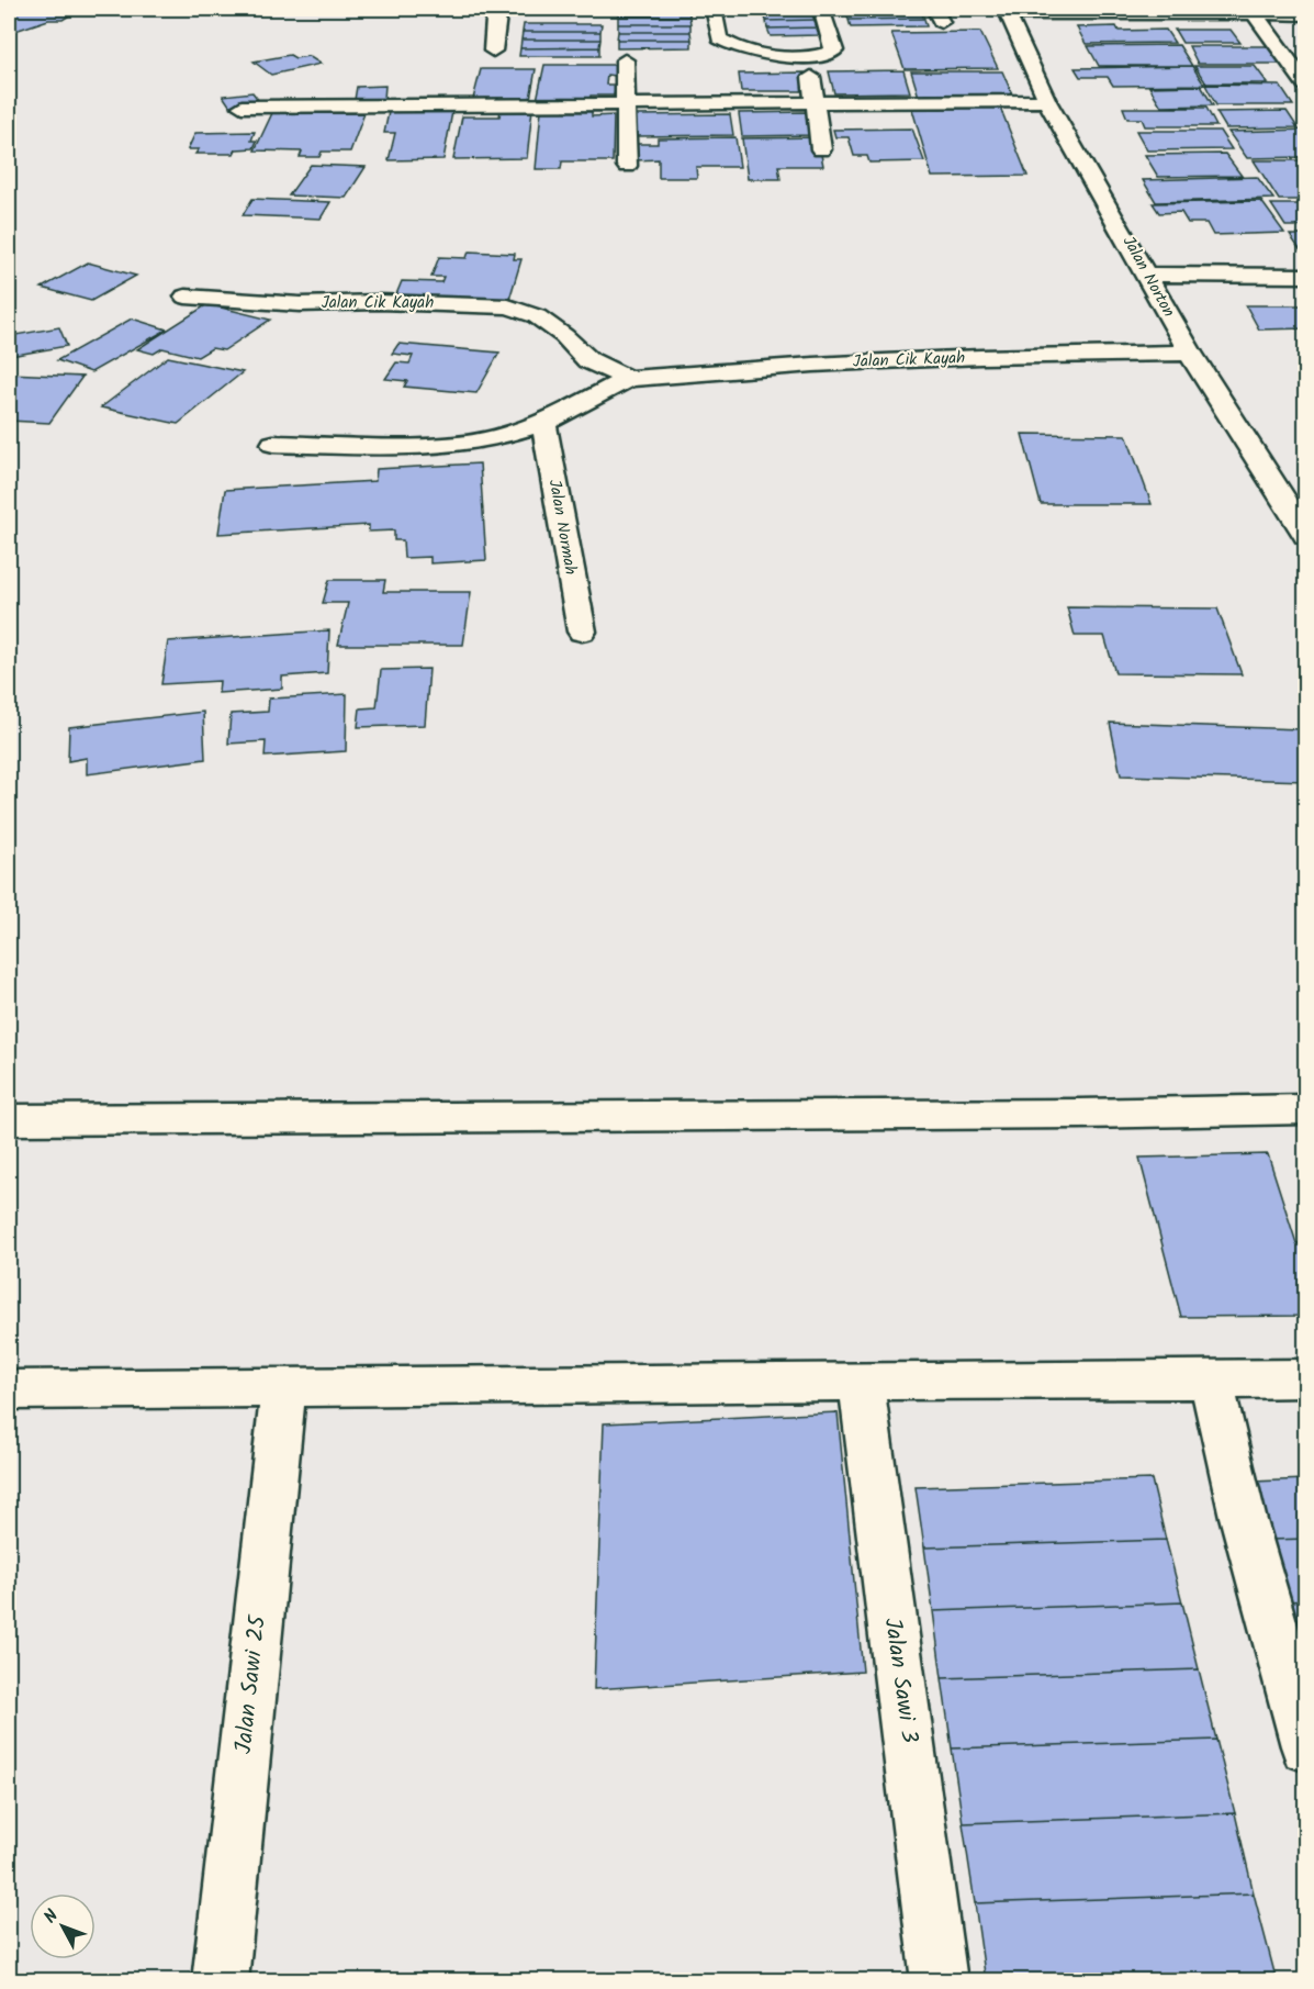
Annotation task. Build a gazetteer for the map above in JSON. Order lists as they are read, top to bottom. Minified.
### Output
{"streets":{"street":["Jalan Norton","Jalan Cik Kayah","Jalan Normah","Jalan Sawi 3","Jalan Sawi 25"]},"crossings":[["Jalan Norton","Jalan Cik Kayah"],["Jalan Cik Kayah","Jalan Normah"]],"north":"top left"}
